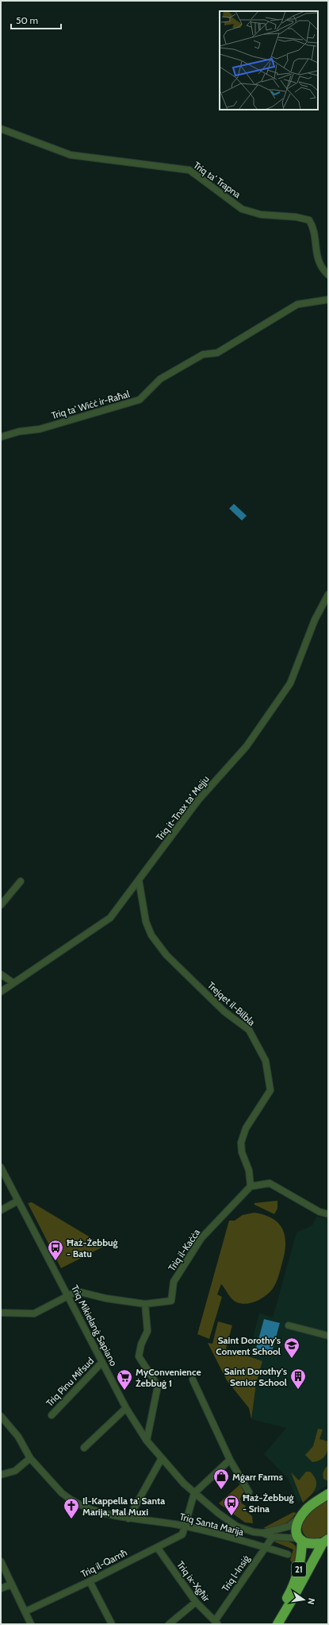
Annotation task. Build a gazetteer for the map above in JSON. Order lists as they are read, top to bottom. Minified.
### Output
{"streets":{"highway":["21"],"street":["Triq ta' Trapna","Triq ta' Wiċċ ir-Raħal","Triq it-Tnax ta' Mejju","Trejqet il-Bilbla","Triq il-Kaċċa","Triq Mikielanġ Sapiano","Triq Pinu Mifsud","Triq Santa Marija","Triq il-Qamħ","Triq l-Insiġ","Triq ix-Xgħir"]},"crossings":[["Triq it-Tnax ta' Mejju","Trejqet il-Bilbla"],["Trejqet il-Bilbla","Triq il-Kaċċa"],["Triq Mikielanġ Sapiano","Triq Pinu Mifsud"],["Triq Mikielanġ Sapiano","21"],["Triq Mikielanġ Sapiano","Triq l-Insiġ"],["Triq Santa Marija","Triq il-Qamħ"],["Triq Santa Marija","Triq l-Insiġ"],["Triq il-Qamħ","Triq ix-Xgħir"],["Triq l-Insiġ","Triq ix-Xgħir"]],"places":{"bus stop":["Ħaż-Żebbuġ - Batu","Ħaż-Żebbuġ - Srina"],"school or university":["Saint Dorothy's Convent School"],"building":["Saint Dorothy's Senior School"],"supermarket":["MyConvenience Żebbuġ 1"],"shop":["Mġarr Farms"],"church":["Il-Kappella ta' Santa Marija, Ħal Muxi"]},"scale_bar":"50 m","north":"right"}
